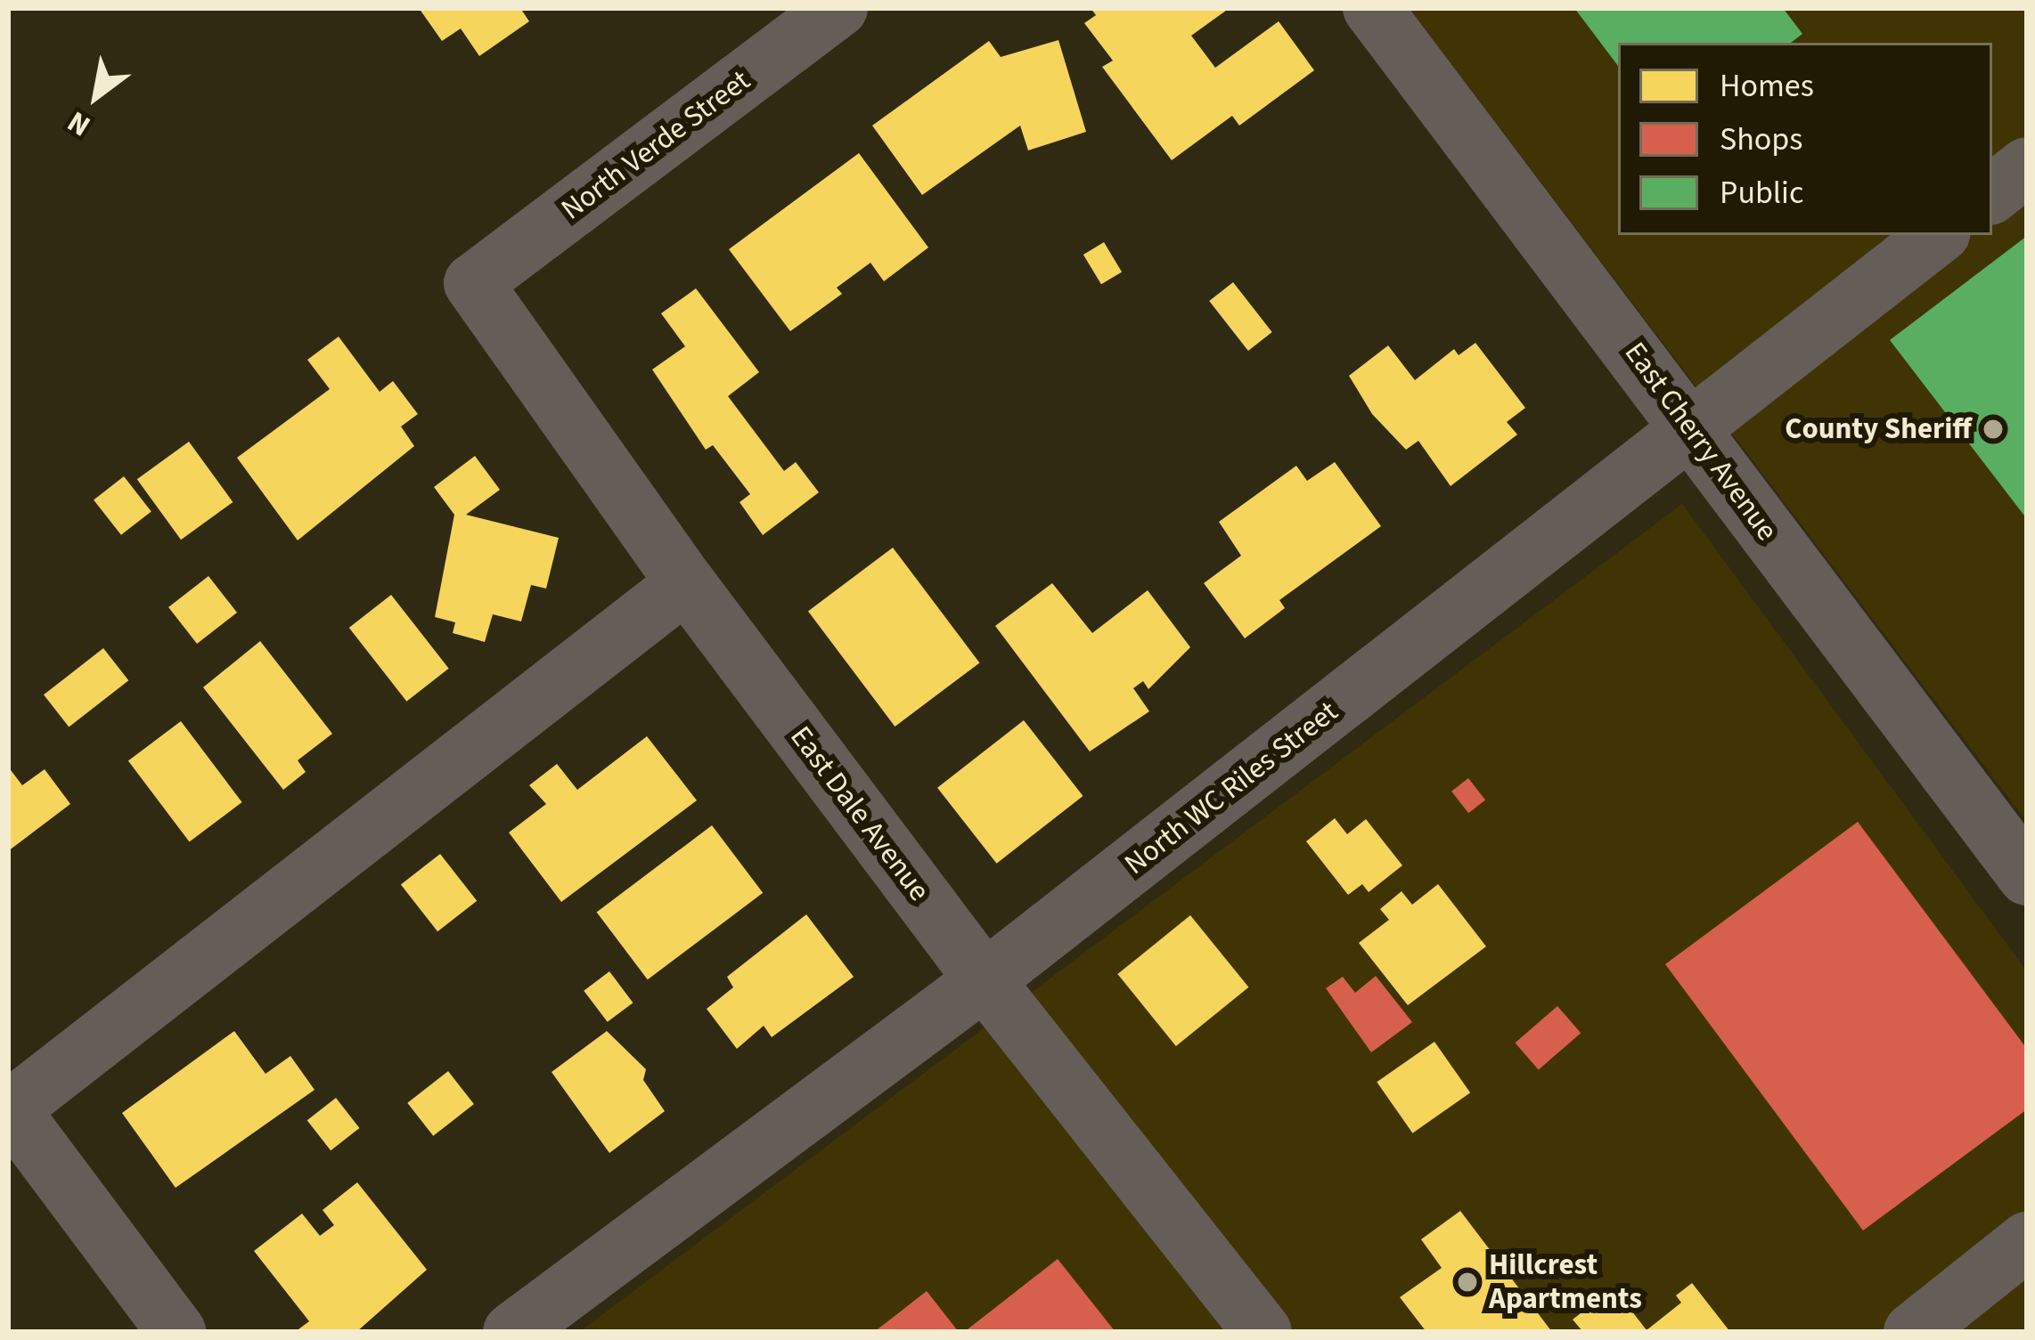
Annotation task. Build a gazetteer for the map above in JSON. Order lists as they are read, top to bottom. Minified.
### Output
{"streets":{"street":["North Verde Street","East Cherry Avenue","North WC Riles Street","East Dale Avenue"]},"crossings":[["North Verde Street","East Dale Avenue"],["East Cherry Avenue","North WC Riles Street"],["North WC Riles Street","East Dale Avenue"]],"places":["County Sheriff","Hillcrest Apartments"],"legend":["Homes","Shops","Public"],"north":"bottom left"}
